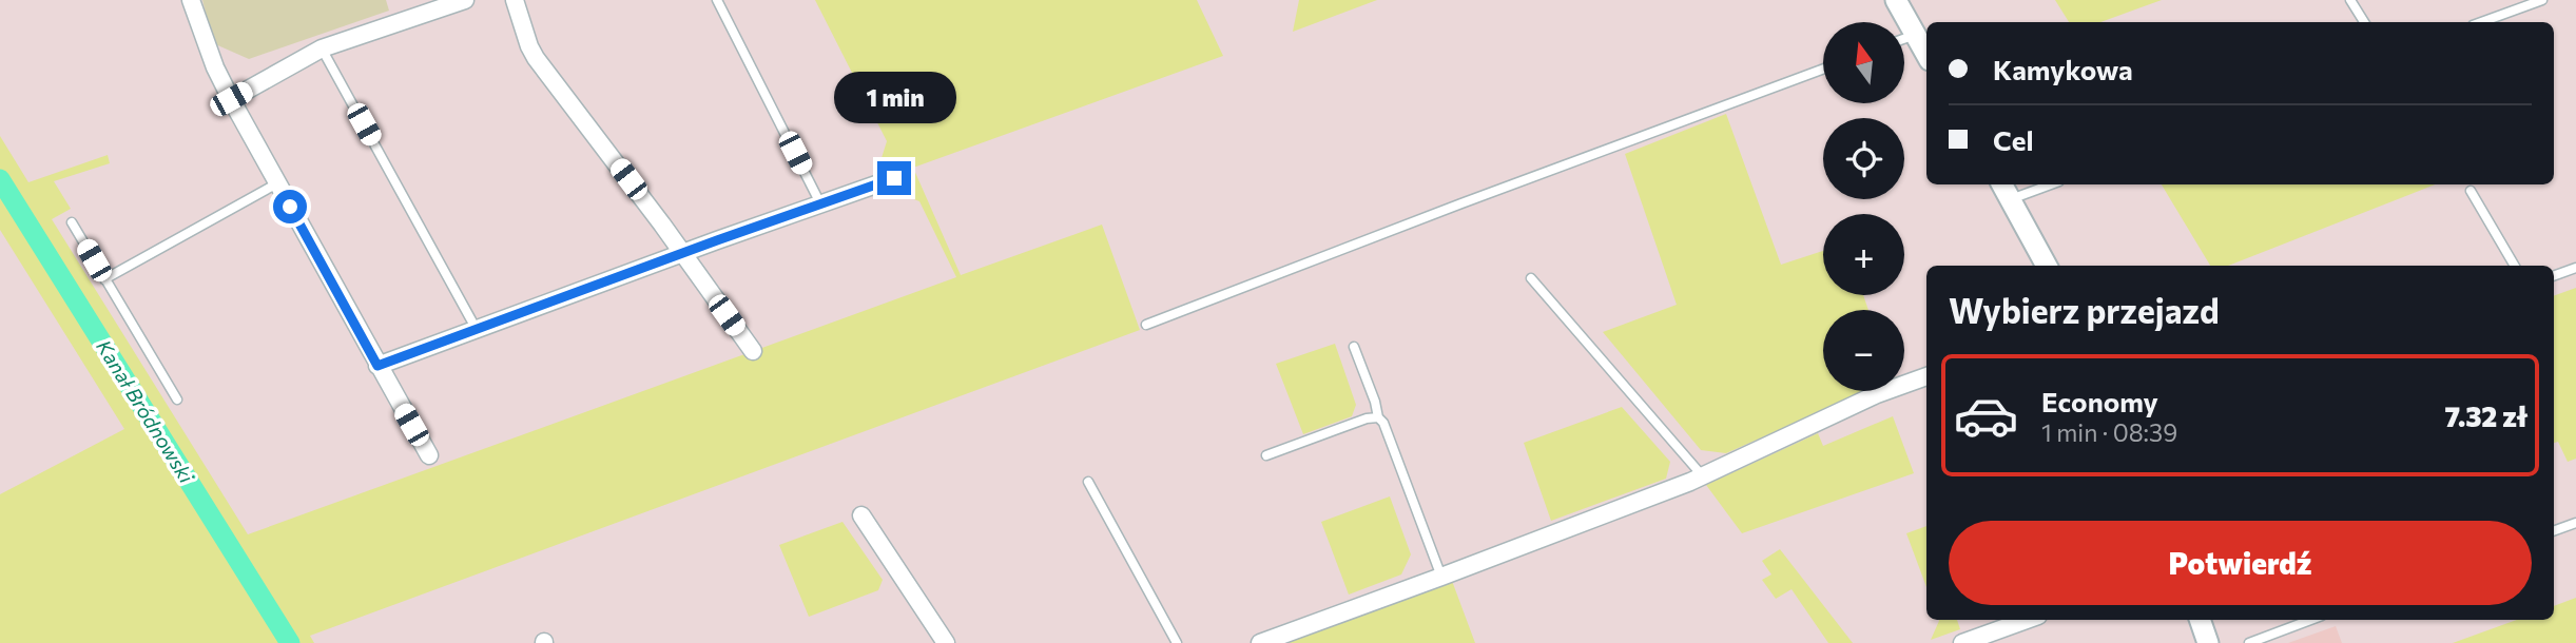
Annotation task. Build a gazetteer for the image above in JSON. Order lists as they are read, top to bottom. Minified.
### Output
{"water":["Kanał Bródnowski"],"north":"top","page":{"map_buttons":["+","−"],"banner":["Kamykowa","Cel"],"bubble":"1 min","heading":"Wybierz przejazd","list":[{"name":"Economy","note":"1 min · 08:39","value":"7.32 zł"}],"buttons":"Potwierdź"}}
